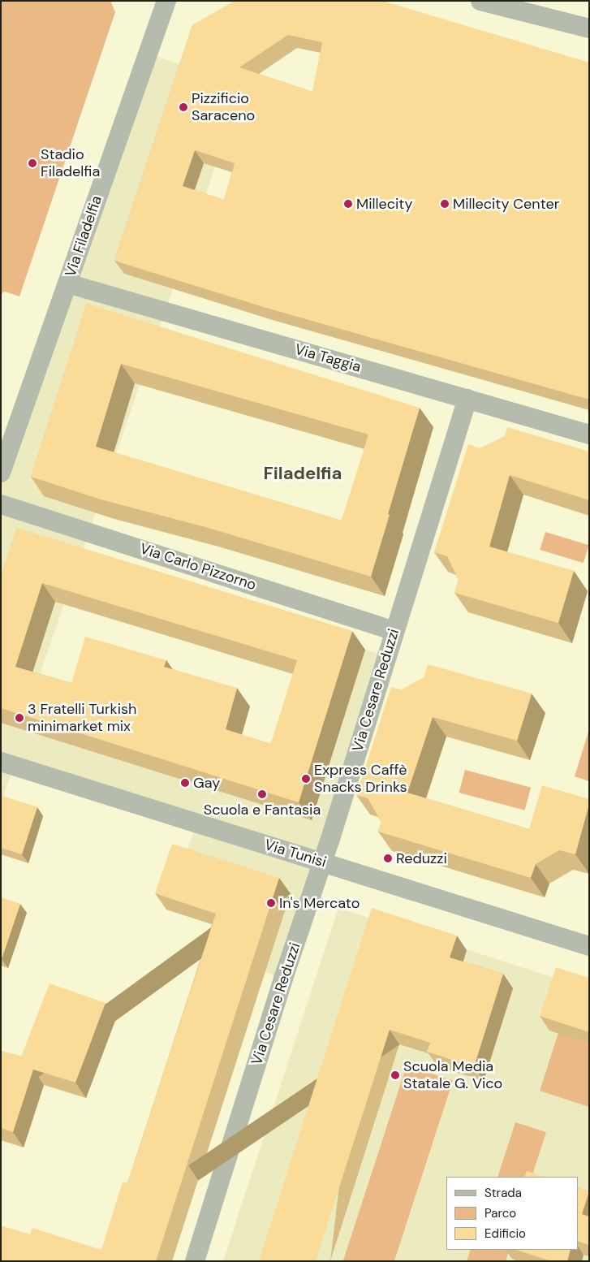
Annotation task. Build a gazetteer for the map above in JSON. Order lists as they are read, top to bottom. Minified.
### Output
{"streets":{"street":["Via Filadelfia","Via Taggia","Via Carlo Pizzorno","Via Cesare Reduzzi","Via Tunisi"]},"crossings":[["Via Filadelfia","Via Taggia"],["Via Taggia","Via Cesare Reduzzi"],["Via Carlo Pizzorno","Via Cesare Reduzzi"],["Via Cesare Reduzzi","Via Tunisi"]],"districts":["Filadelfia"],"places":["Pizzificio Saraceno","Stadio Filadelfia","Millecity","Millecity Center","3 Fratelli Turkish minimarket mix","Express Caffè Snacks Drinks","Gay","Scuola e Fantasia","Reduzzi","In's Mercato","Scuola Media Statale G. Vico"],"legend":["Strada","Parco","Edificio"]}
